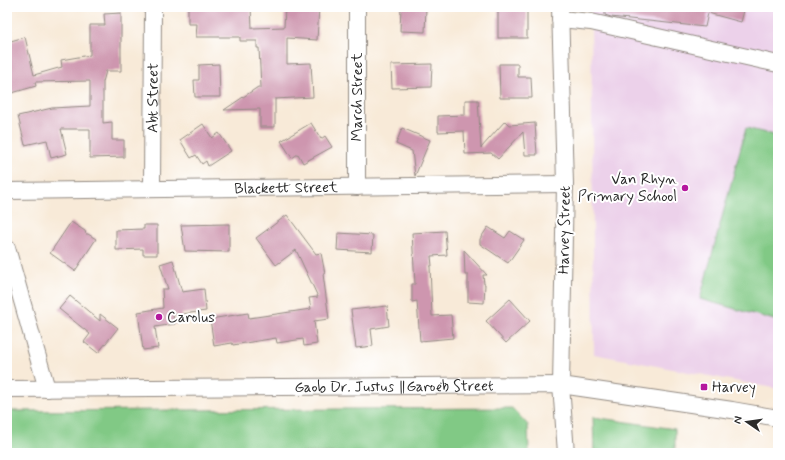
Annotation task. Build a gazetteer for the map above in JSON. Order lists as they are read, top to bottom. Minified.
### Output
{"streets":{"street":["March Street","Abt Street","Blackett Street","Harvey Street","Gaob Dr. Justus ǁGaroëb Street"]},"crossings":[["March Street","Blackett Street"],["Abt Street","Blackett Street"],["Blackett Street","Harvey Street"],["Harvey Street","Gaob Dr. Justus ǁGaroëb Street"]],"places":{"other":["Van Rhyn Primary School","Carolus"],"transit":["Harvey"]},"north":"left"}
